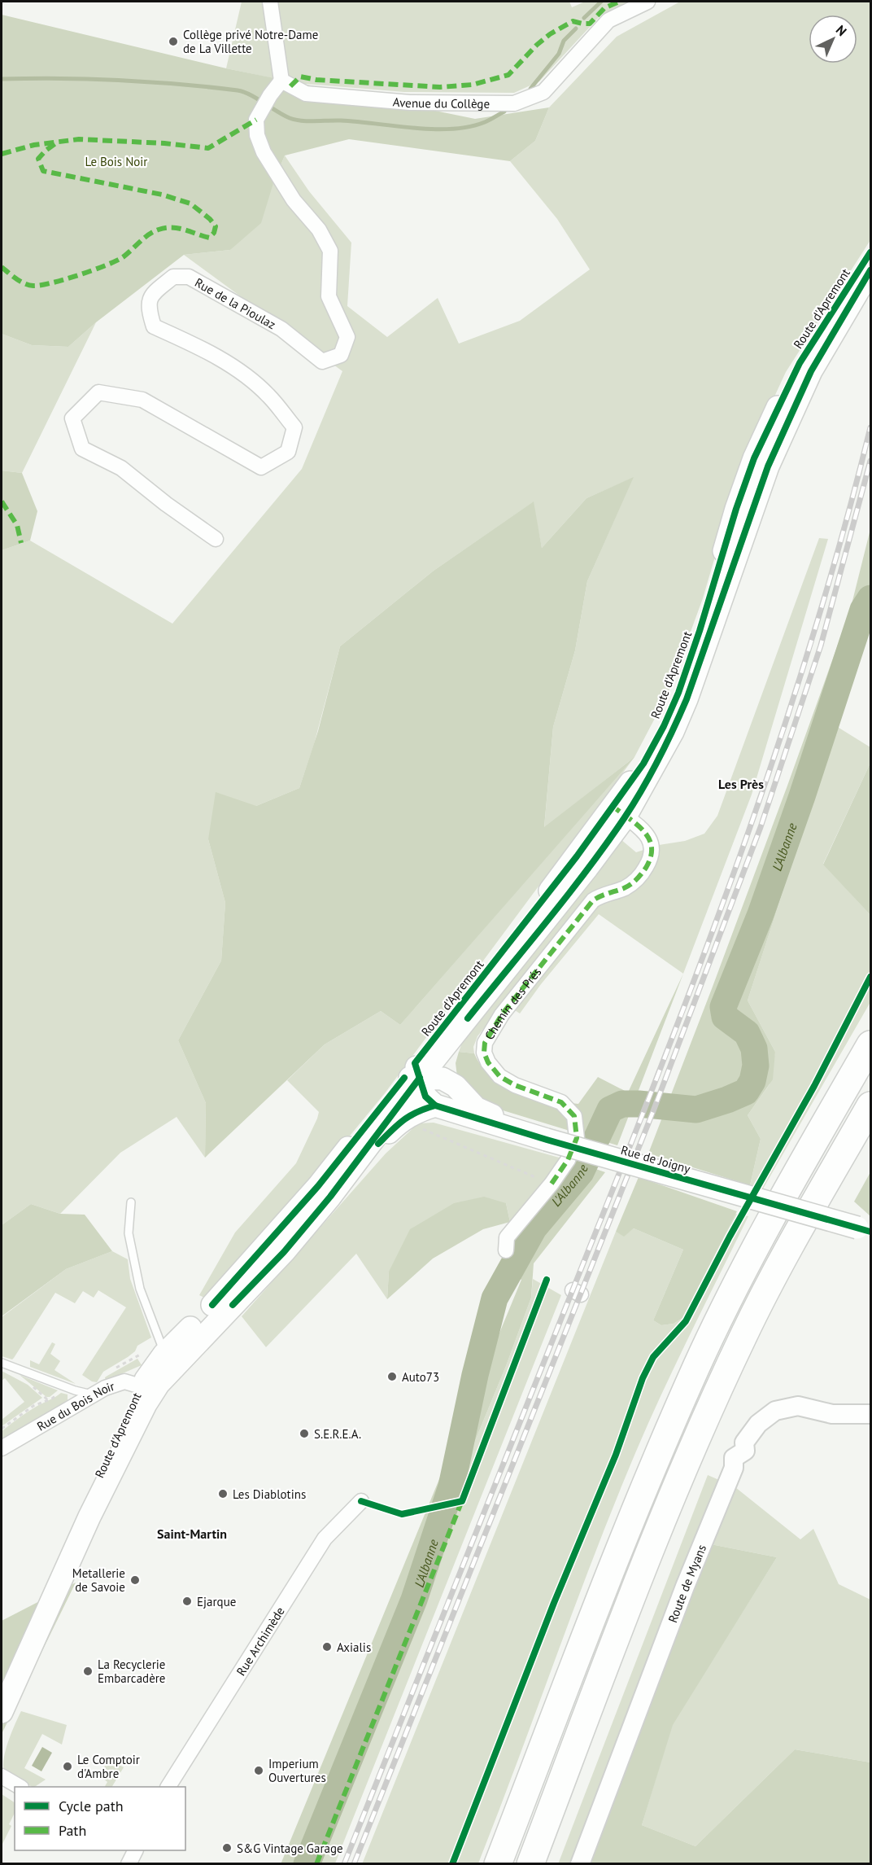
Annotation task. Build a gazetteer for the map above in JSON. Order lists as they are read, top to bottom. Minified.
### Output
{"streets":{"main road":["Route d'Apremont","Rue de Joigny"],"street":["Avenue du Collège","Rue de la Pioulaz","Chemin des Prés","Rue du Bois Noir","Route de Myans","Rue Archimède"]},"crossings":[["Avenue du Collège","Rue de la Pioulaz"],["Route d'Apremont","Chemin des Prés"],["Route d'Apremont","Rue de Joigny"],["Route d'Apremont","Rue du Bois Noir"]],"districts":["Les Près","Saint-Martin"],"water":["L'Albanne"],"parks":["Le Bois Noir"],"places":["Collège privé Notre-Dame de La Villette","Auto73","S.E.R.E.A.","Les Diablotins","Metallerie de Savoie","Ejarque","Axialis","La Recyclerie Embarcadère","Le Comptoir d'Ambre","Imperium Ouvertures","S&G Vintage Garage"],"legend":["Cycle path","Path"],"north":"top right"}
